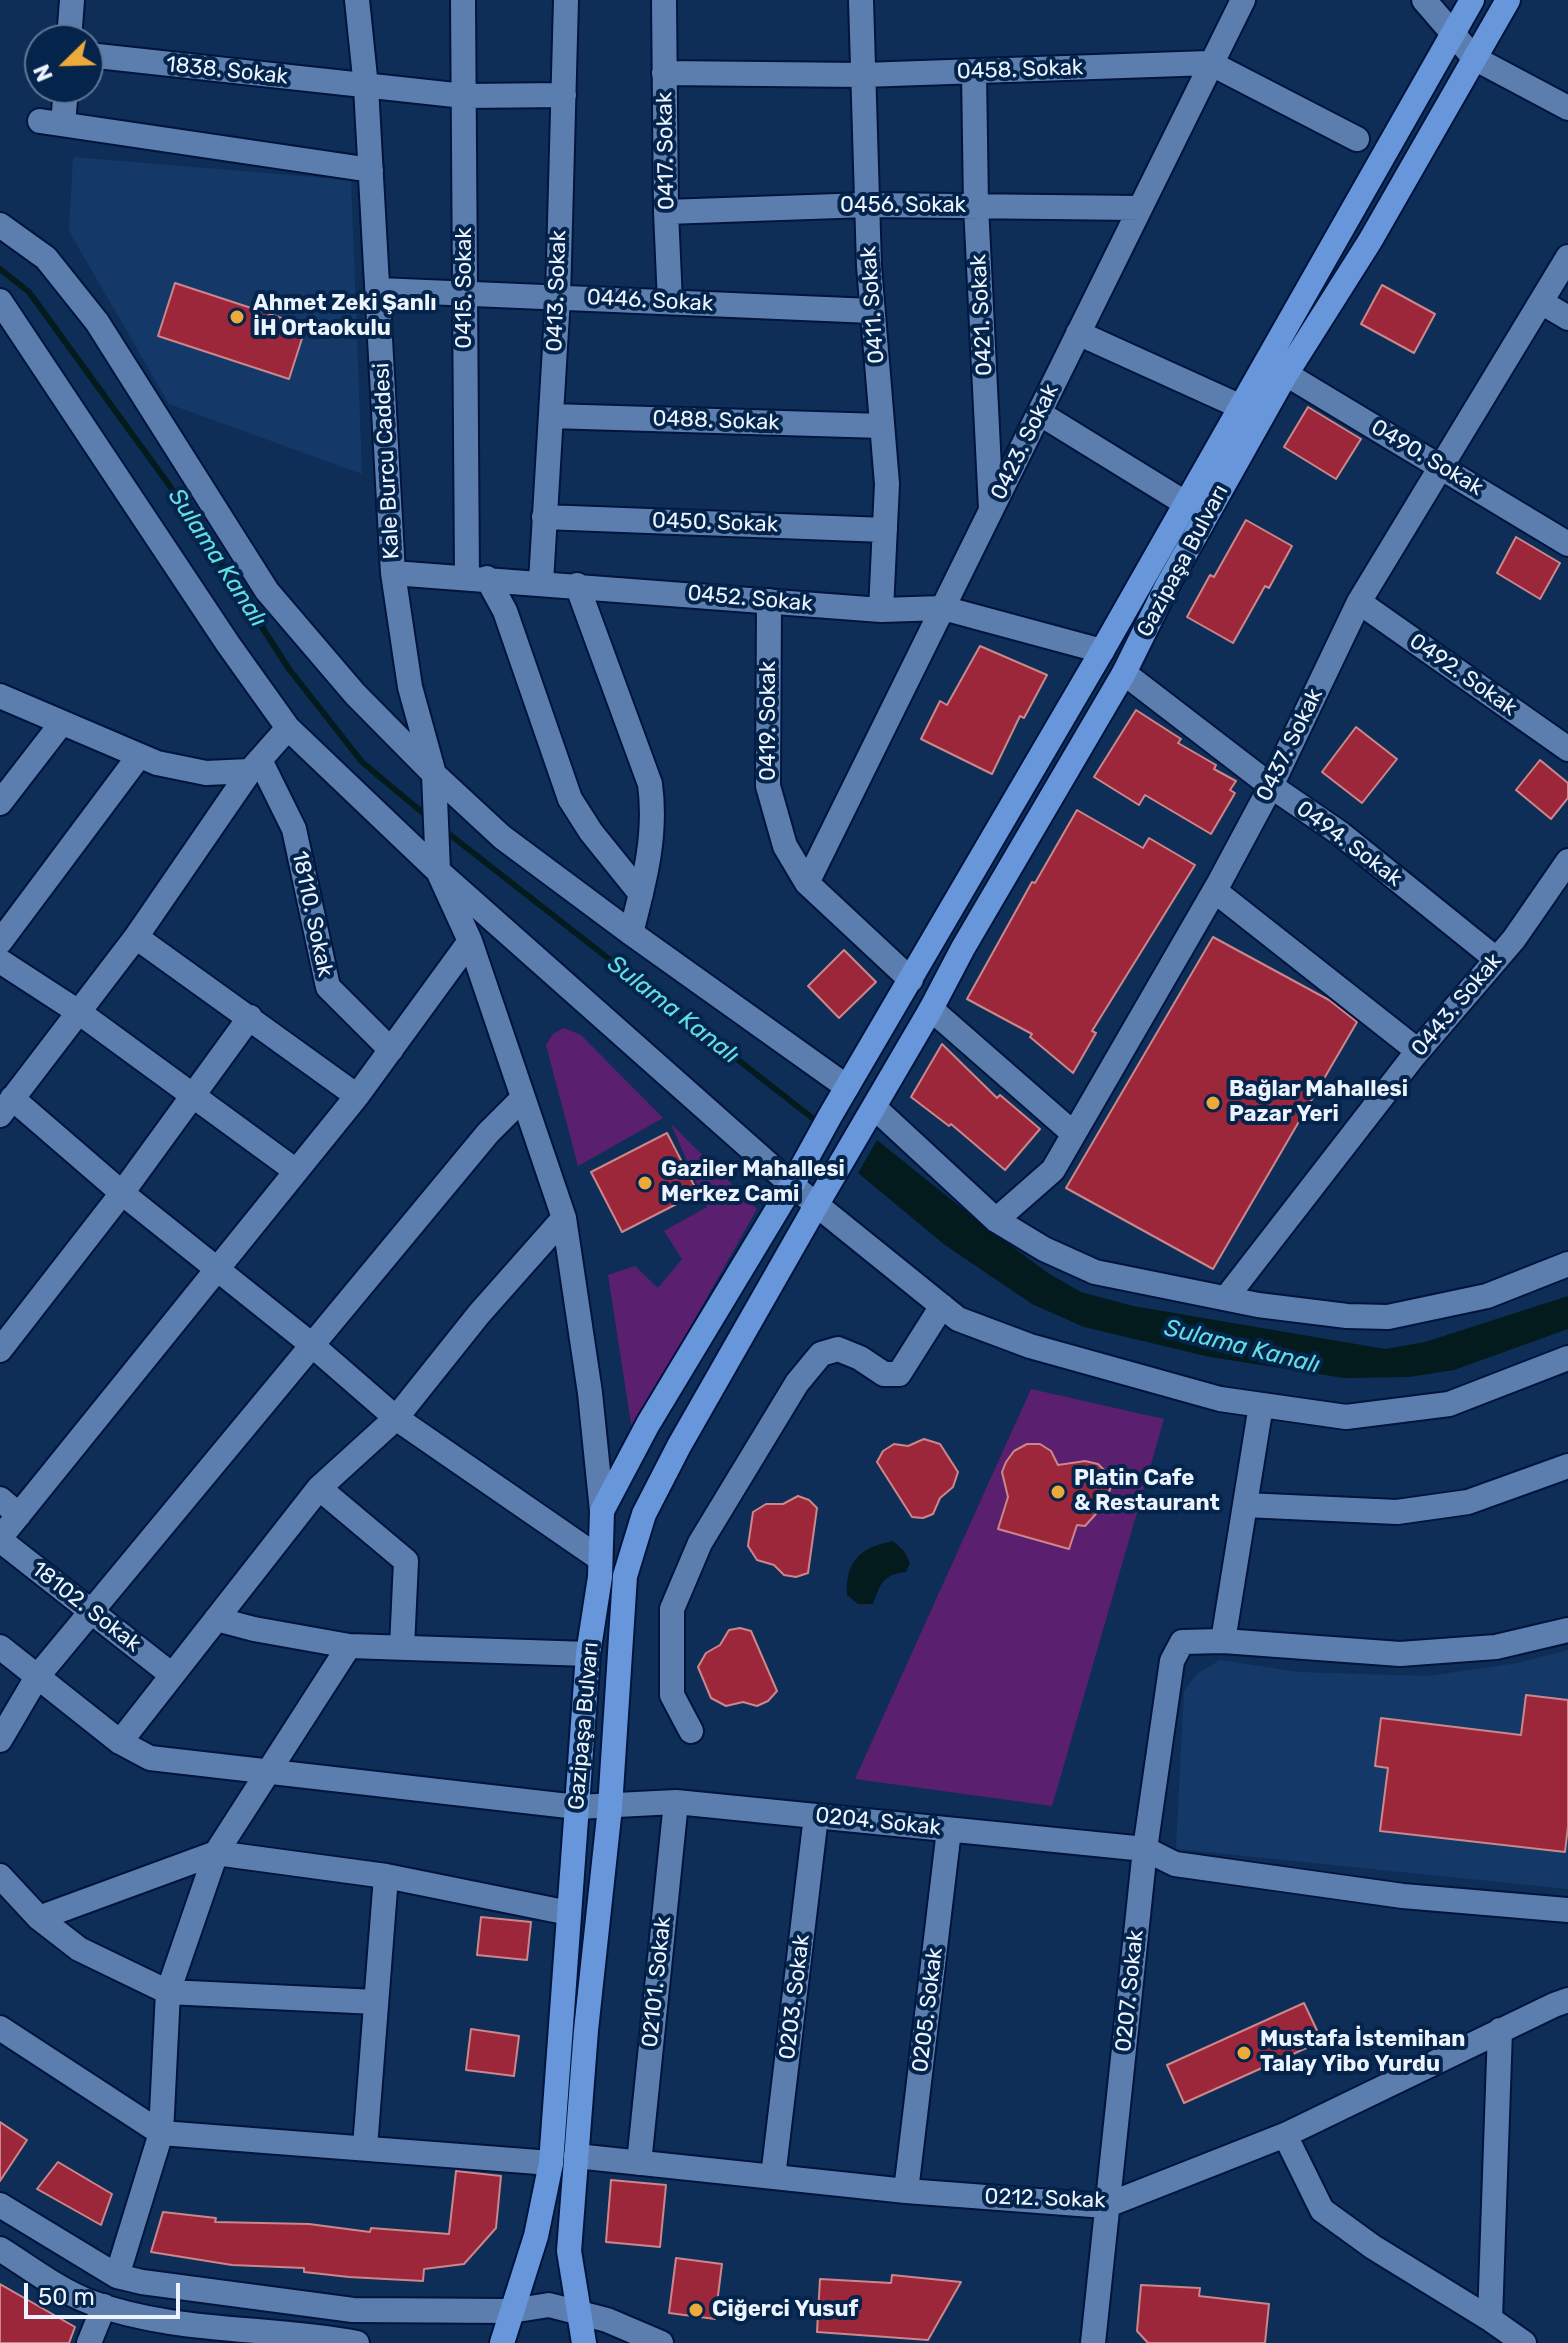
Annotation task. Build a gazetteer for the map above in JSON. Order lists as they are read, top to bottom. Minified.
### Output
{"streets":{"main road":["Gazipaşa Bulvarı"],"street":["0458. Sokak","1838. Sokak","0417. Sokak","0456. Sokak","0415. Sokak","0413. Sokak","0446. Sokak","0411. Sokak","0421. Sokak","0488. Sokak","0423. Sokak","0490. Sokak","Kale Burcu Caddesi","0450. Sokak","0452. Sokak","0492. Sokak","0419. Sokak","0437. Sokak","0494. Sokak","18110. Sokak","0443. Sokak","18102. Sokak","0204. Sokak","02101. Sokak","0207. Sokak","0203. Sokak","0205. Sokak","0212. Sokak"]},"crossings":[["0458. Sokak","0417. Sokak"],["0458. Sokak","0411. Sokak"],["0458. Sokak","0421. Sokak"],["0458. Sokak","0423. Sokak"],["1838. Sokak","0415. Sokak"],["1838. Sokak","0413. Sokak"],["1838. Sokak","Kale Burcu Caddesi"],["0417. Sokak","0456. Sokak"],["0417. Sokak","0446. Sokak"],["0456. Sokak","0411. Sokak"],["0456. Sokak","0421. Sokak"],["0456. Sokak","0423. Sokak"],["0415. Sokak","0446. Sokak"],["0415. Sokak","0452. Sokak"],["0413. Sokak","0446. Sokak"],["0413. Sokak","0488. Sokak"],["0413. Sokak","0450. Sokak"],["0413. Sokak","0452. Sokak"],["0446. Sokak","0411. Sokak"],["0446. Sokak","Kale Burcu Caddesi"],["0411. Sokak","0488. Sokak"],["0411. Sokak","0450. Sokak"],["0411. Sokak","0452. Sokak"],["0421. Sokak","0423. Sokak"],["0423. Sokak","0452. Sokak"],["0423. Sokak","0419. Sokak"],["0490. Sokak","Gazipaşa Bulvarı"],["0490. Sokak","0437. Sokak"],["Kale Burcu Caddesi","0452. Sokak"],["Gazipaşa Bulvarı","0452. Sokak"],["Gazipaşa Bulvarı","0419. Sokak"],["Gazipaşa Bulvarı","0494. Sokak"],["Gazipaşa Bulvarı","0204. Sokak"],["Gazipaşa Bulvarı","0212. Sokak"],["0452. Sokak","0419. Sokak"],["0492. Sokak","0437. Sokak"],["0437. Sokak","0494. Sokak"],["0494. Sokak","0443. Sokak"],["0204. Sokak","02101. Sokak"],["0204. Sokak","0207. Sokak"],["0204. Sokak","0203. Sokak"],["0204. Sokak","0205. Sokak"],["02101. Sokak","0212. Sokak"],["0207. Sokak","0212. Sokak"],["0203. Sokak","0212. Sokak"],["0205. Sokak","0212. Sokak"]],"water":["Sulama Kanalı"],"places":["Ahmet Zeki Şanlı İH Ortaokulu","Bağlar Mahallesi Pazar Yeri","Gaziler Mahallesi Merkez Cami","Platin Cafe & Restaurant","Mustafa İstemihan Talay Yibo Yurdu","Ciğerci Yusuf"],"scale_bar":"50 m","north":"bottom left"}
